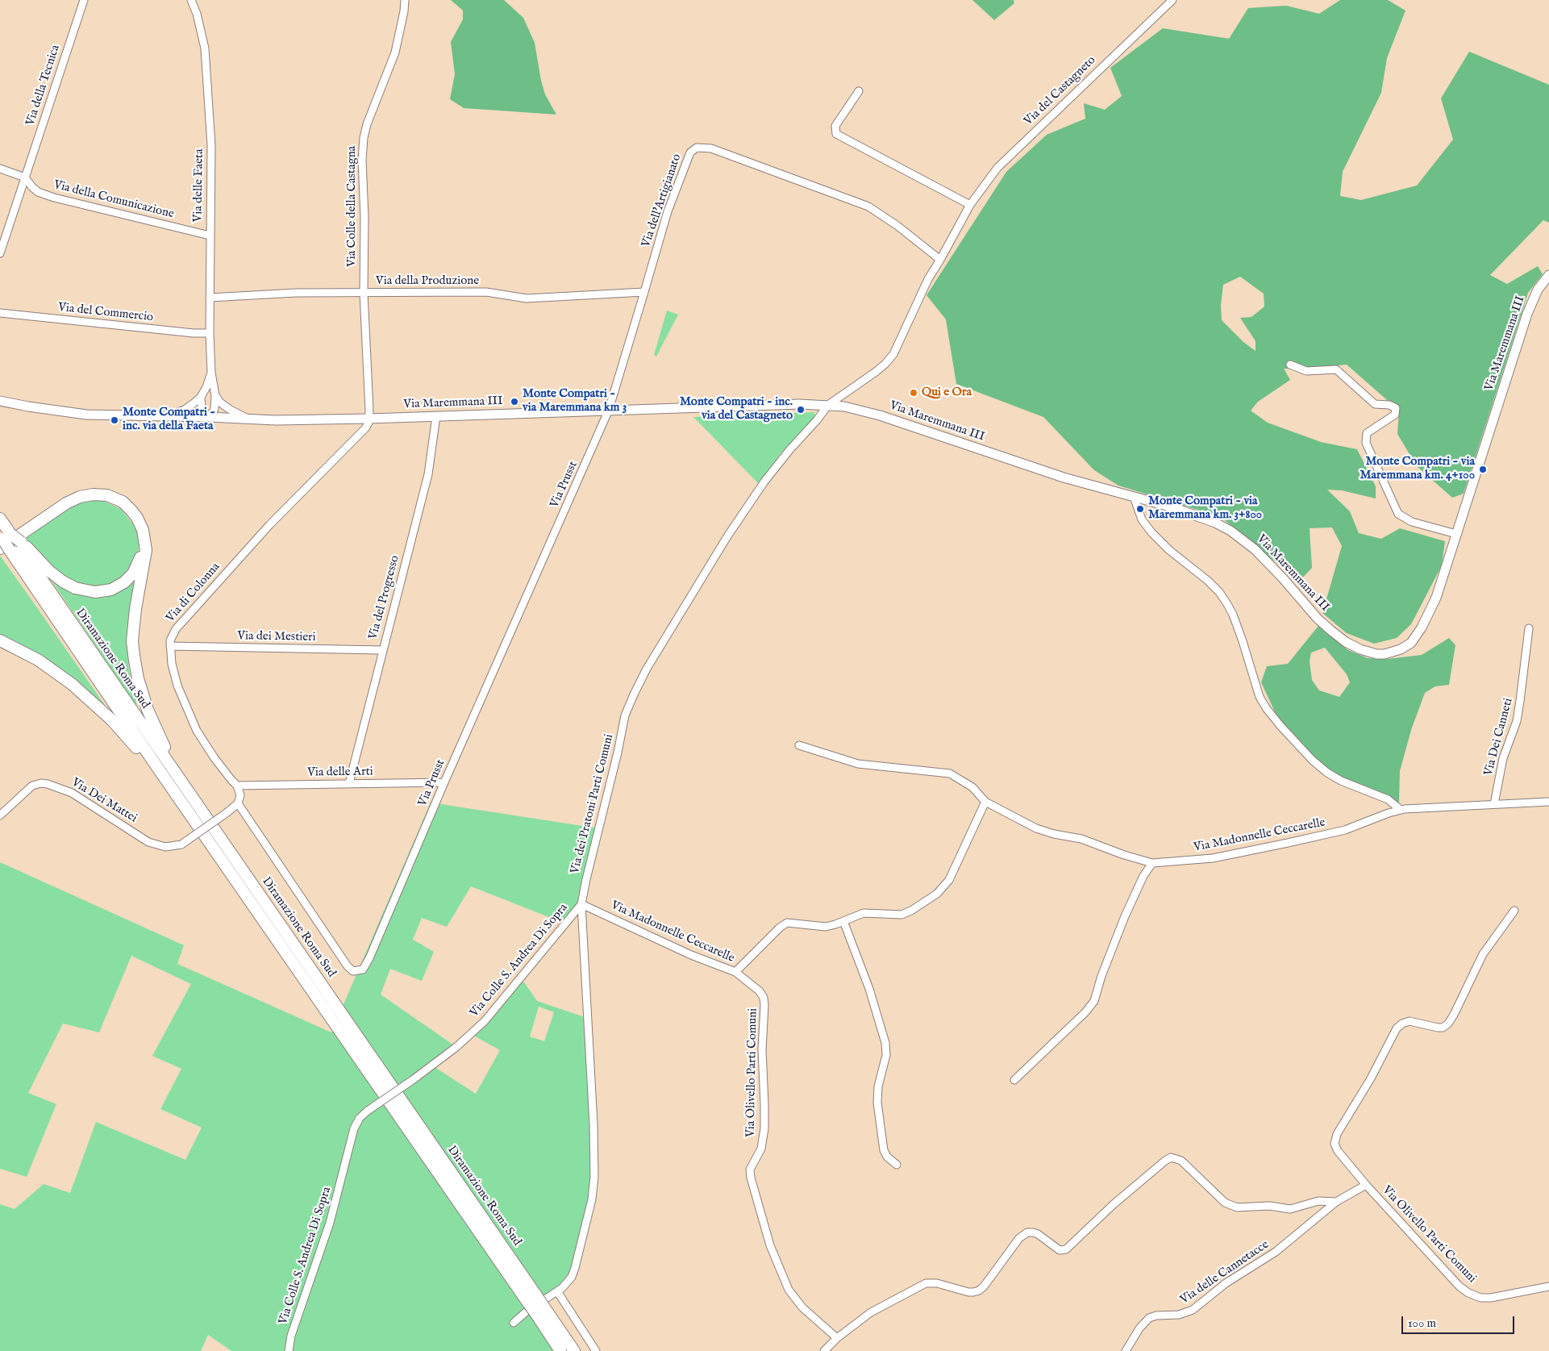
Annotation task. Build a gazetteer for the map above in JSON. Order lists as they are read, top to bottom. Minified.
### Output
{"streets":{"highway":["Diramazione Roma Sud"],"main road":["Via Maremmana III"],"street":["Via della Tecnica","Via del Castagneto","Via delle Faeta","Via della Comunicazione","Via dell'Artigianato","Via Colle della Castagna","Via della Produzione","Via del Commercio","Via Prusst","Via di Colonna","Via del Progresso","Via dei Mestieri","Via Dei Canneti","Via delle Arti","Via Dei Mattei","Via dei Pratoni Parti Comuni","Via Madonnelle Ceccarelle","Via Colle S. Andrea Di Sopra","Via Olivello Parti Comuni","Via delle Cannetacce"]},"crossings":[["Via della Tecnica","Via della Comunicazione"],["Via del Castagneto","Via dell'Artigianato"],["Via del Castagneto","Via Maremmana III"],["Via del Castagneto","Via dei Pratoni Parti Comuni"],["Via delle Faeta","Via della Comunicazione"],["Via delle Faeta","Via della Produzione"],["Via delle Faeta","Via del Commercio"],["Via dell'Artigianato","Via della Produzione"],["Via dell'Artigianato","Via Maremmana III"],["Via dell'Artigianato","Via Prusst"],["Via Colle della Castagna","Via della Produzione"],["Via Colle della Castagna","Via Maremmana III"],["Via Colle della Castagna","Via di Colonna"],["Via Maremmana III","Via Prusst"],["Via Maremmana III","Via di Colonna"],["Via Maremmana III","Via del Progresso"],["Via Maremmana III","Via dei Pratoni Parti Comuni"],["Via Prusst","Via delle Arti"],["Via Prusst","Via Dei Mattei"],["Via di Colonna","Via dei Mestieri"],["Via di Colonna","Via delle Arti"],["Via del Progresso","Via dei Mestieri"],["Via del Progresso","Via delle Arti"],["Via Dei Canneti","Via Madonnelle Ceccarelle"],["Via dei Pratoni Parti Comuni","Via Madonnelle Ceccarelle"],["Via dei Pratoni Parti Comuni","Via Colle S. Andrea Di Sopra"],["Via Madonnelle Ceccarelle","Via Colle S. Andrea Di Sopra"],["Via Madonnelle Ceccarelle","Via Olivello Parti Comuni"],["Via Olivello Parti Comuni","Via delle Cannetacce"]],"places":["Qui e Ora","Monte Compatri - via Maremmana km 3","Monte Compatri - inc. via del Castagneto","Monte Compatri - inc. via della Faeta","Monte Compatri - via Maremmana km. 4+100","Monte Compatri - via Maremmana km. 3+800"],"scale_bar":"100 m"}
